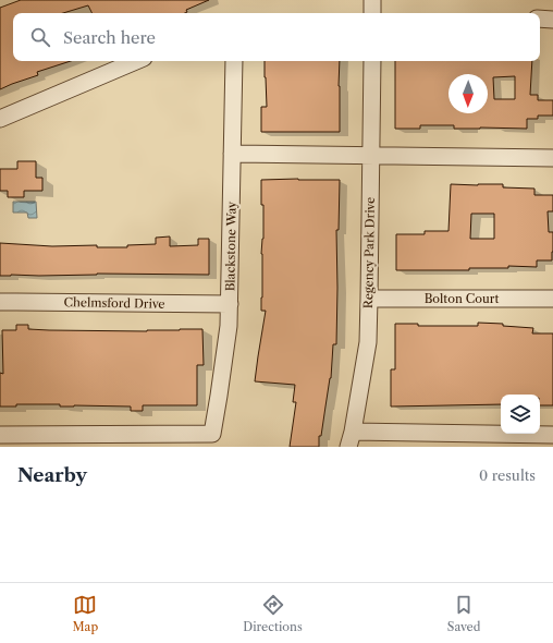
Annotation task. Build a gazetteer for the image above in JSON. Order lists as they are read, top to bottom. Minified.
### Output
{"streets":{"street":["Blackstone Way","Regency Park Drive","Bolton Court","Chelmsford Drive"]},"crossings":[["Blackstone Way","Chelmsford Drive"],["Regency Park Drive","Bolton Court"]],"north":"bottom","page":{"search":"Search here","heading":["Nearby","0 results"],"nav":["Map","Directions","Saved"]}}
